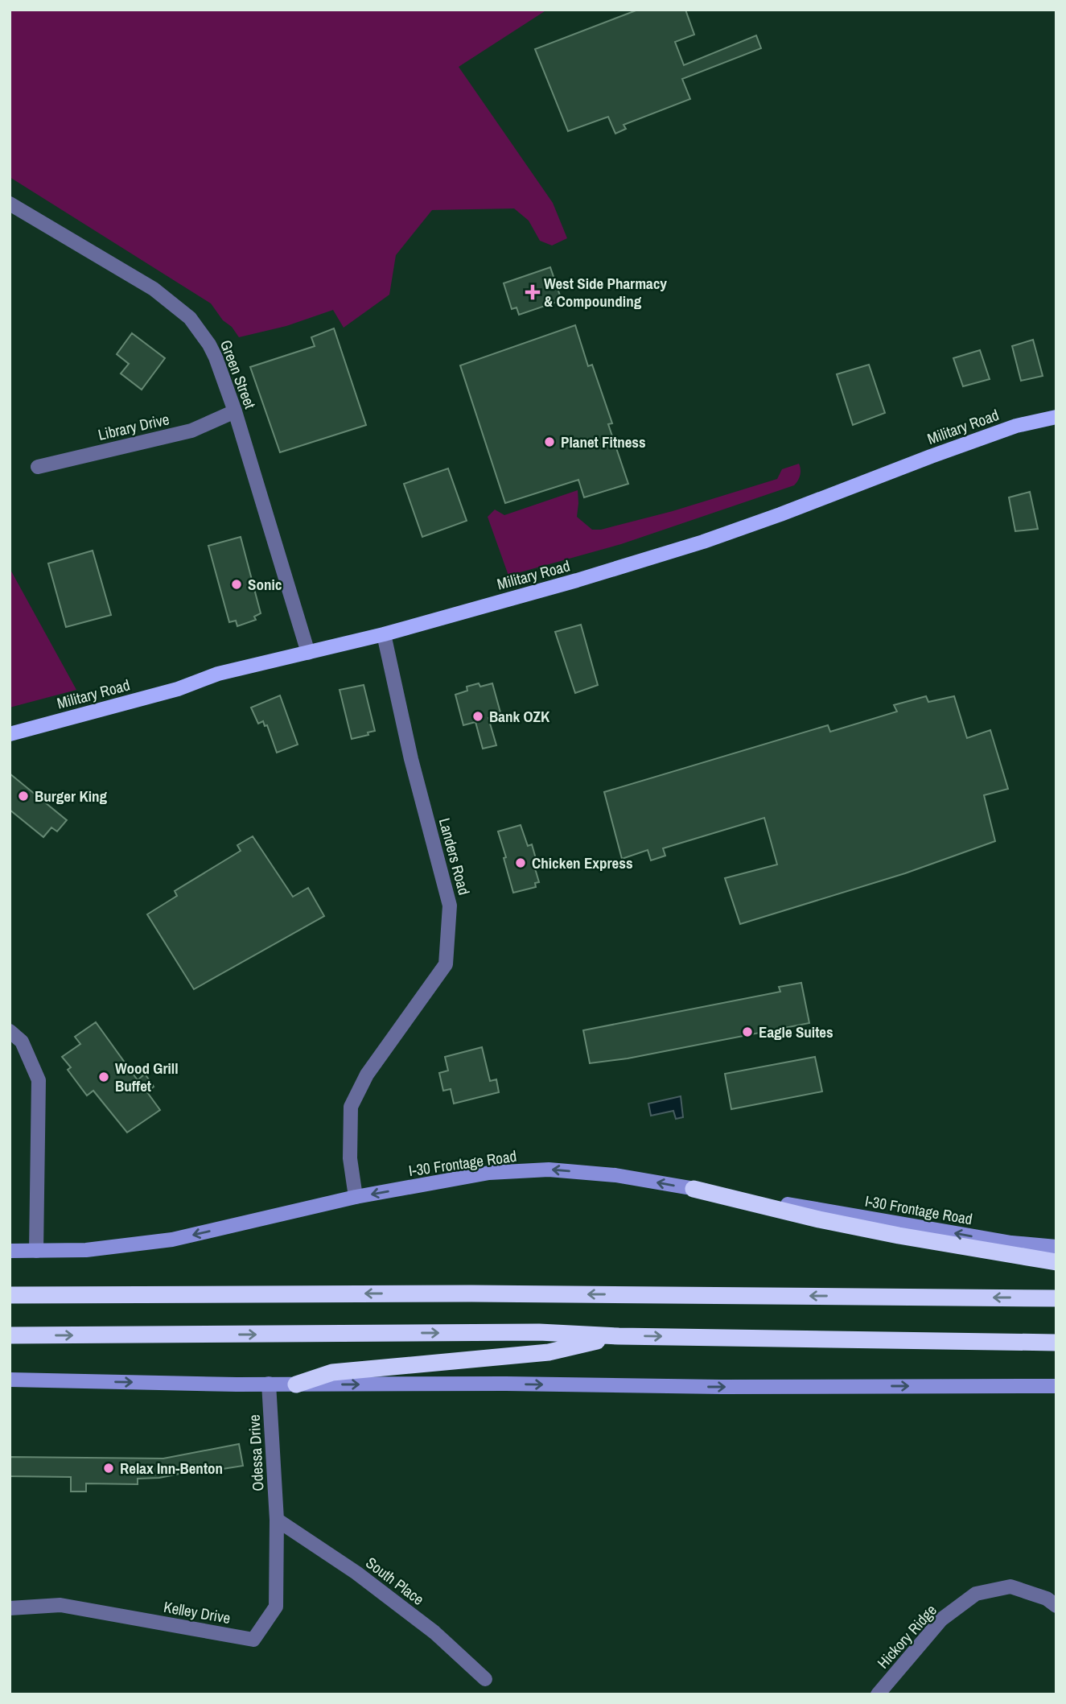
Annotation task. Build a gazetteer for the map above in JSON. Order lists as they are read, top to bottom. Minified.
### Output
{"streets":{"main road":["Military Road","I-30 Frontage Road"],"street":["Green Street","Library Drive","Landers Road","Odessa Drive","South Place","Kelley Drive","Hickory Ridge"]},"crossings":[["Green Street","Library Drive"],["Green Street","Military Road"],["Military Road","Landers Road"],["Landers Road","I-30 Frontage Road"],["Odessa Drive","South Place"],["Odessa Drive","Kelley Drive"],["South Place","Kelley Drive"]],"one_way":["I-30 Frontage Road"],"places":{"health":["West Side Pharmacy & Compounding"],"other":["Planet Fitness","Sonic","Bank OZK","Burger King","Chicken Express","Eagle Suites","Wood Grill Buffet","Relax Inn-Benton"]}}
